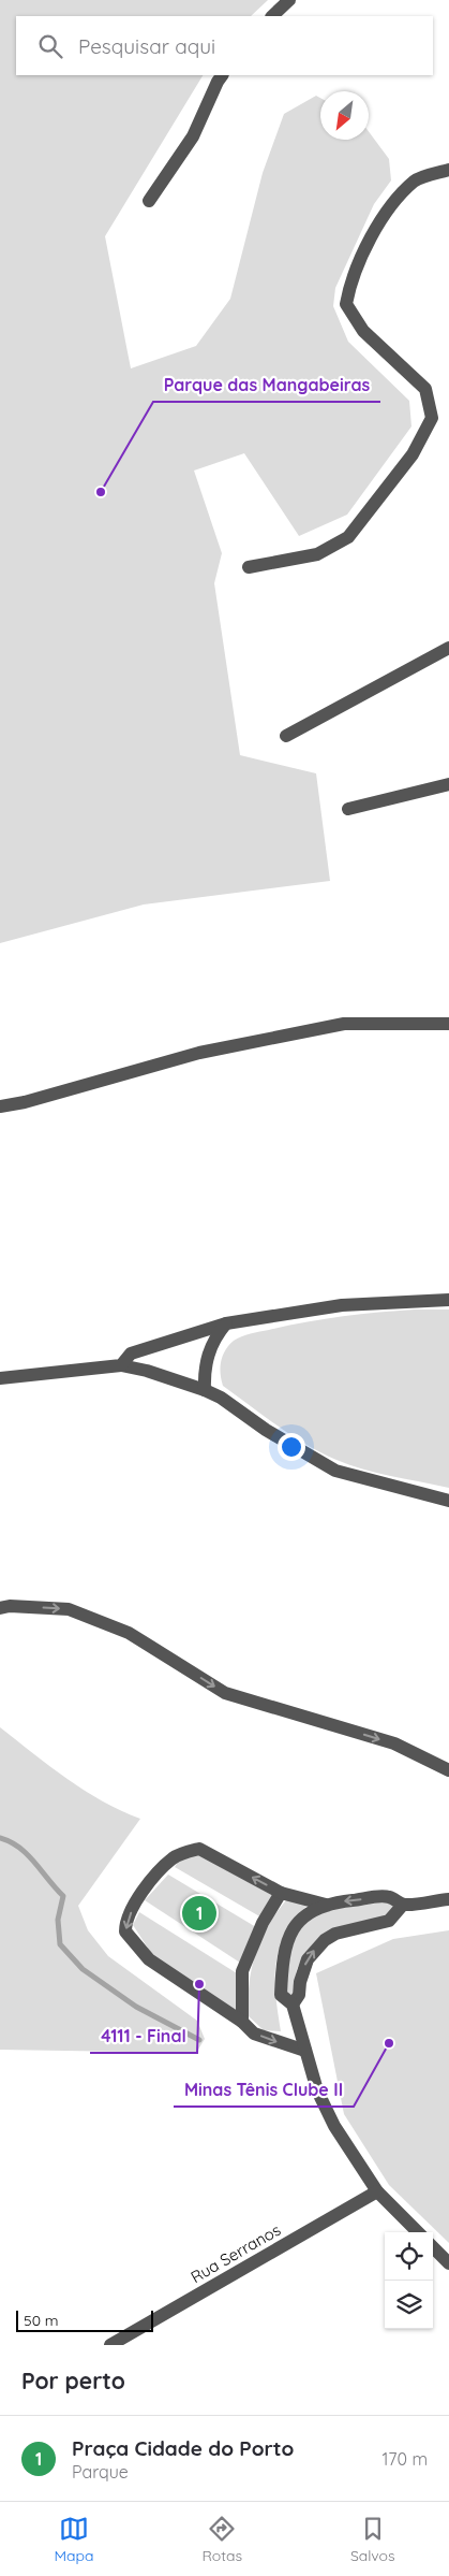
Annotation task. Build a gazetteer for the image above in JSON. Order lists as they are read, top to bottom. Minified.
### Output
{"streets":{"street":["Rua Serranos"]},"places":["Parque das Mangabeiras","4111 - Final","Minas Tênis Clube II"],"scale_bar":"50 m","north":"bottom left","page":{"search":"Pesquisar aqui","pins":"1","scale":"50 m","heading":"Por perto","list":[{"mark":"1","name":"Praça Cidade do Porto","note":"Parque","value":"170 m"}],"nav":["Mapa","Rotas","Salvos"]}}
